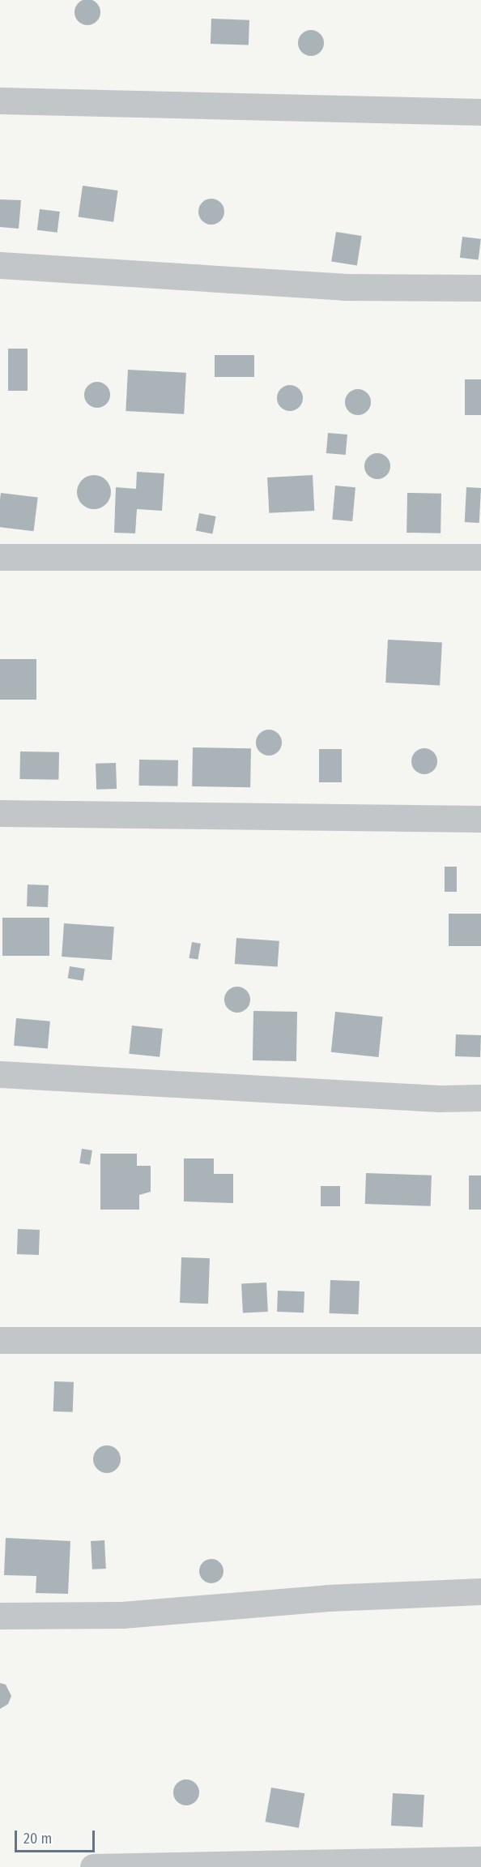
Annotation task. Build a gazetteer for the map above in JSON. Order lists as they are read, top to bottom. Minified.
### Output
{"scale_bar":"20 m"}
